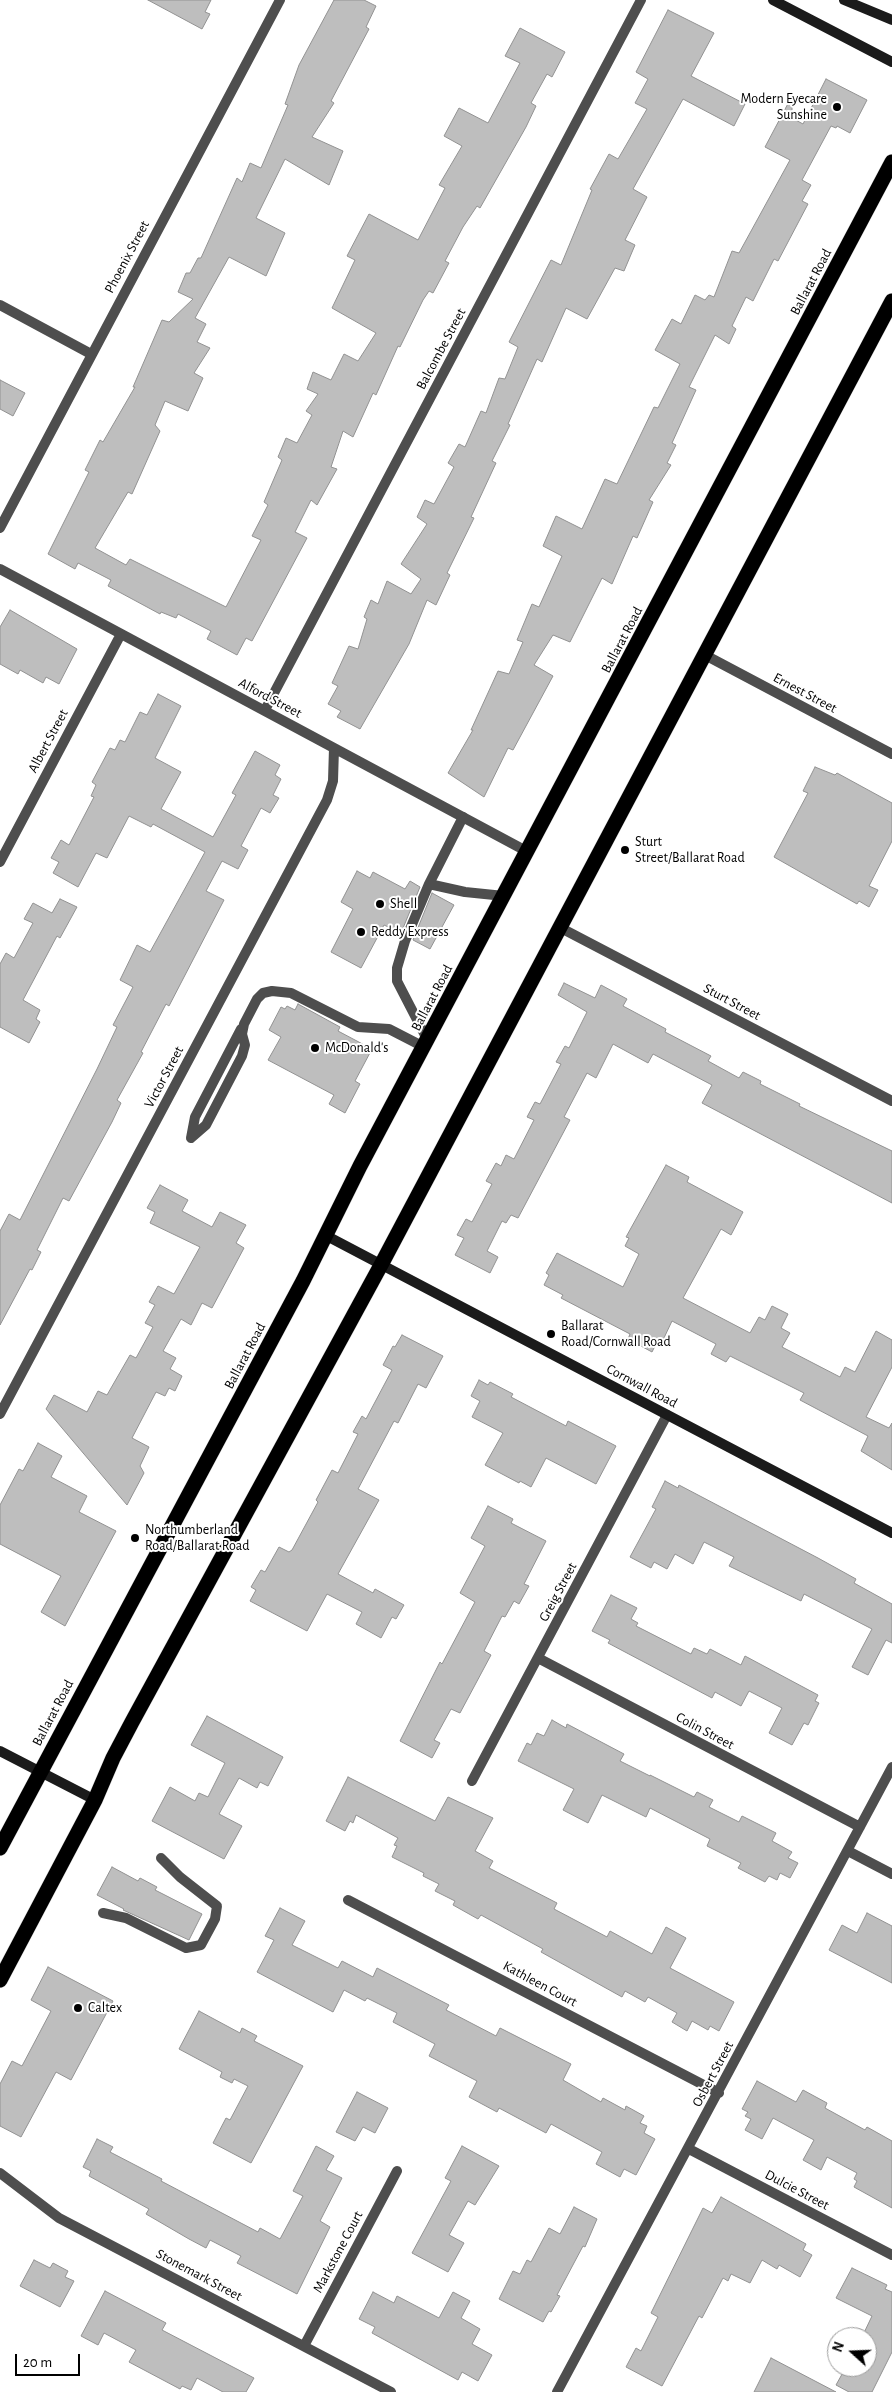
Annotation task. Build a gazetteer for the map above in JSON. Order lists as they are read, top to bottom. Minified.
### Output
{"streets":{"highway":["Ballarat Road"],"street":["Phoenix Street","Balcombe Street","Ernest Street","Alford Street","Albert Street","Sturt Street","Victor Street","Cornwall Road","Greig Street","Colin Street","Kathleen Court","Osbert Street","Dulcie Street","Markstone Court","Stonemark Street"]},"crossings":[["Ballarat Road","Alford Street"],["Ballarat Road","Cornwall Road"],["Balcombe Street","Alford Street"],["Alford Street","Albert Street"],["Alford Street","Victor Street"],["Cornwall Road","Greig Street"],["Greig Street","Colin Street"],["Colin Street","Osbert Street"],["Kathleen Court","Osbert Street"],["Osbert Street","Dulcie Street"],["Markstone Court","Stonemark Street"]],"places":["Modern Eyecare Sunshine","Sturt Street/Ballarat Road","Shell","Reddy Express","McDonald's","Ballarat Road/Cornwall Road","Northumberland Road/Ballarat Road","Caltex"],"scale_bar":"20 m","north":"left"}
